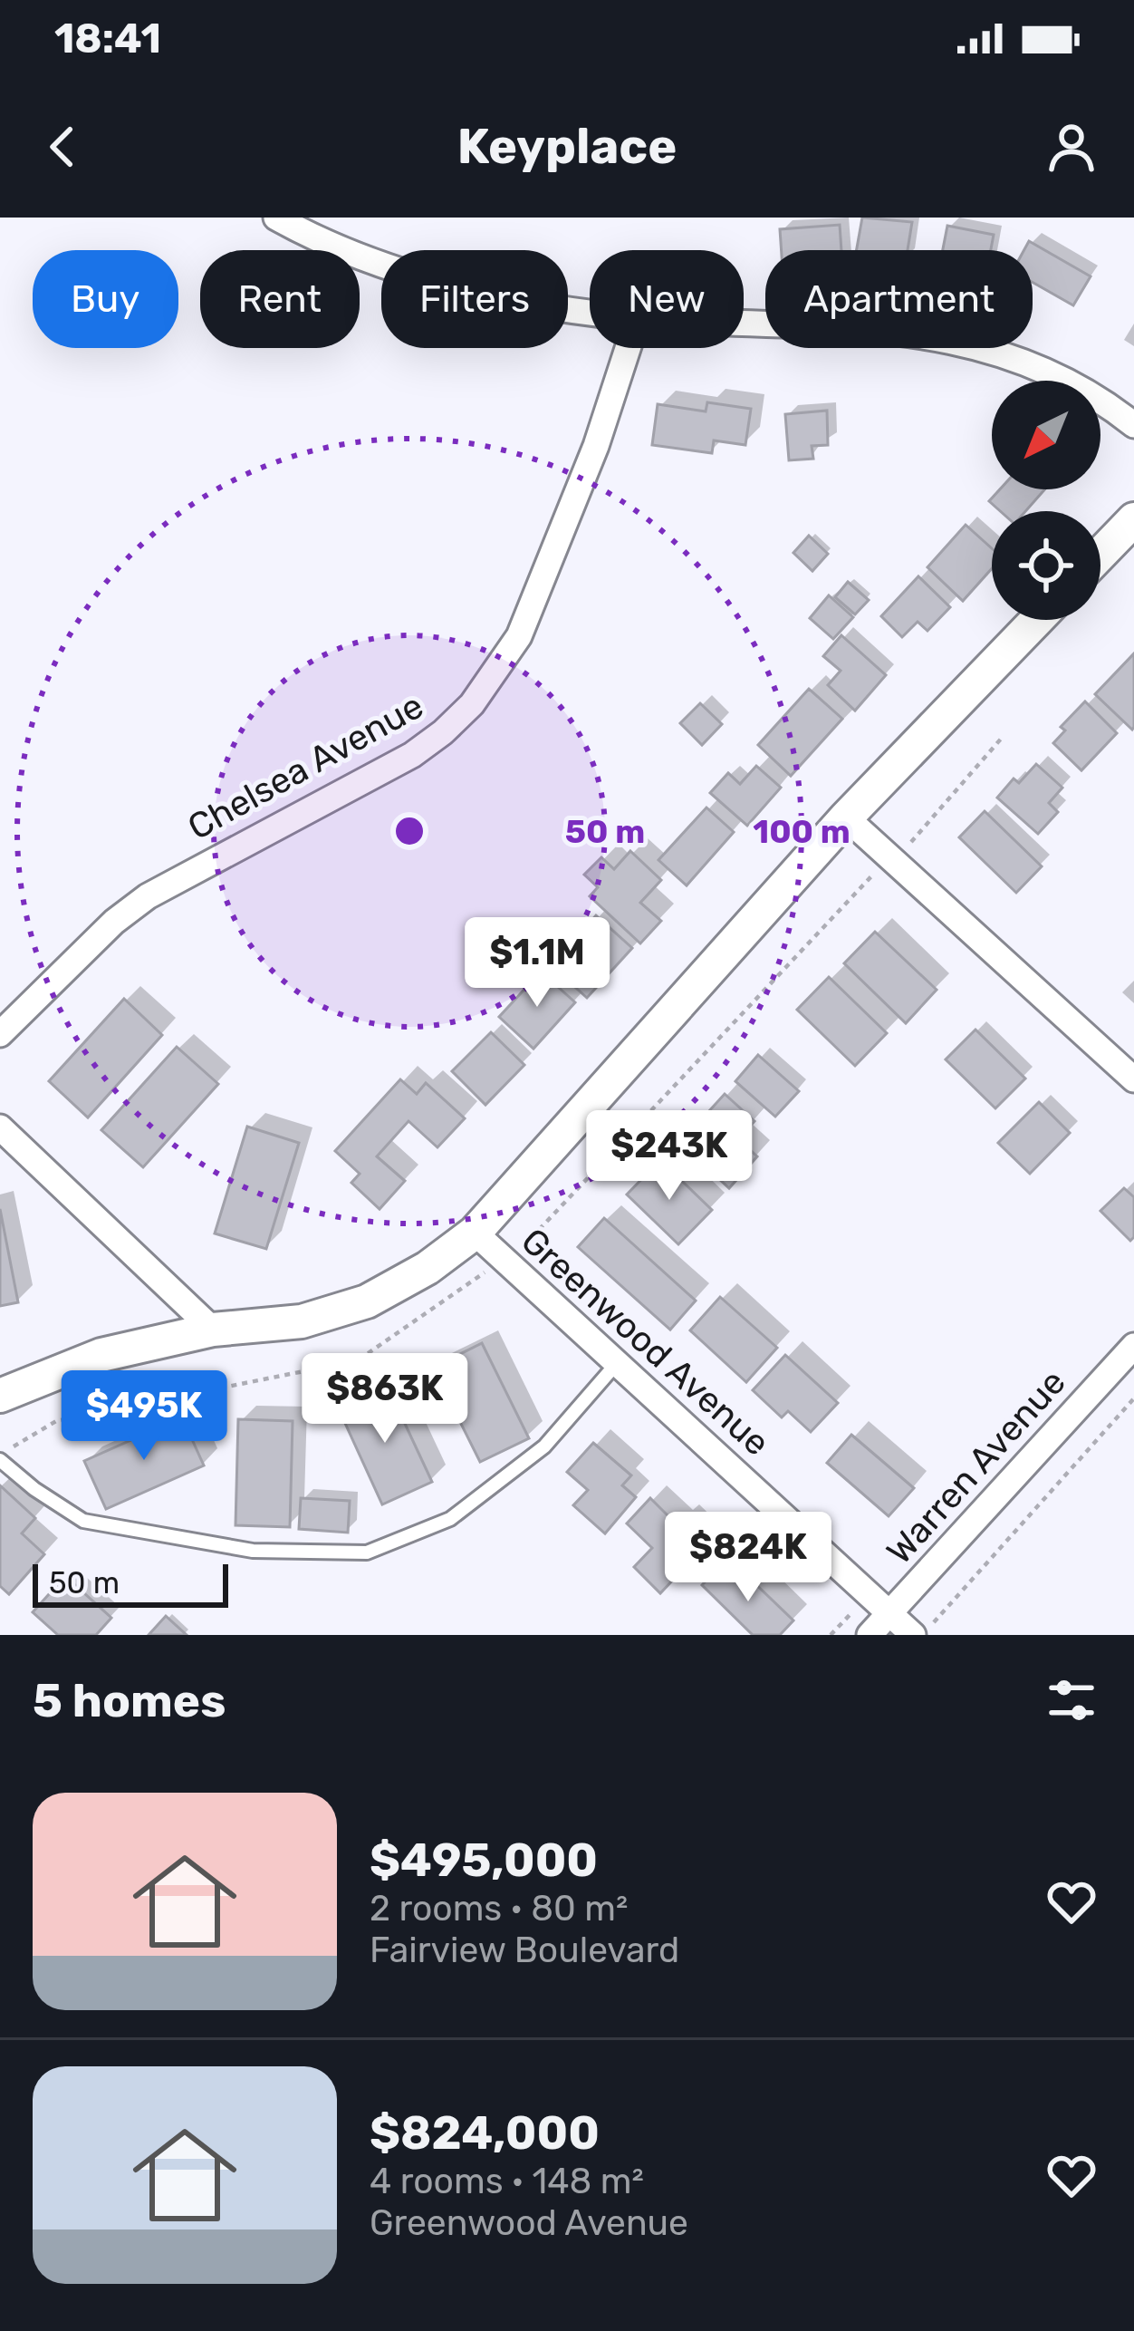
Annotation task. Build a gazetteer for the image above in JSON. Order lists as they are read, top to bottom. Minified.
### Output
{"streets":{"street":["Chelsea Avenue","Greenwood Avenue","Warren Avenue"]},"crossings":[["Greenwood Avenue","Warren Avenue"]],"scale_bar":"50 m","north":"bottom left","page":{"status":"18:41","header":"Keyplace","chip":["Buy","Rent","Filters","New","Apartment"],"price":["$1.1M","$243K","$863K","$495K","$824K"],"scale":"50 m","heading":"5 homes","list":[{"name":"$495,000","note":"2 rooms · 80 m² · Fairview Boulevard"},{"name":"$824,000","note":"4 rooms · 148 m² · Greenwood Avenue"}]},"rings":["50 m","100 m"]}
